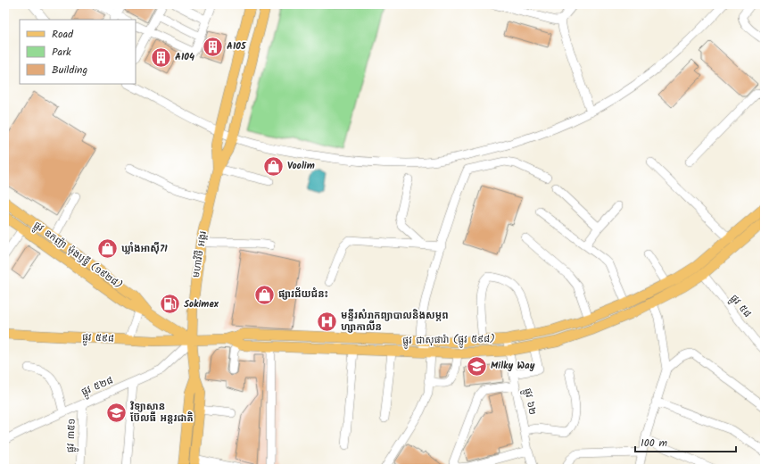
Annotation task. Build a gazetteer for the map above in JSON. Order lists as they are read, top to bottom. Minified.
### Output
{"streets":{"main road":["មហាវិថី អង្គរ","ផ្លូវ ឧកញ៉ា ម៉ុងឫទ្ធី (១៩២៨)","ផ្លូវ ៥៩៨","ផ្លូវ ជាសុផារ៉ា (ផ្លូវ ៥៩៨)"],"street":["ផ្លូវ ៥៨","ផ្លូវ ៥២៨","ផ្លូវ ៦២","ផ្លូវ ៣៥១"]},"crossings":[["មហាវិថី អង្គរ","ផ្លូវ ឧកញ៉ា ម៉ុងឫទ្ធី (១៩២៨)"],["មហាវិថី អង្គរ","ផ្លូវ ៥៩៨"],["មហាវិថី អង្គរ","ផ្លូវ ជាសុផារ៉ា (ផ្លូវ ៥៩៨)"],["មហាវិថី អង្គរ","ផ្លូវ ៥២៨"],["ផ្លូវ ឧកញ៉ា ម៉ុងឫទ្ធី (១៩២៨)","ផ្លូវ ៥៩៨"],["ផ្លូវ ឧកញ៉ា ម៉ុងឫទ្ធី (១៩២៨)","ផ្លូវ ជាសុផារ៉ា (ផ្លូវ ៥៩៨)"],["ផ្លូវ ឧកញ៉ា ម៉ុងឫទ្ធី (១៩២៨)","ផ្លូវ ៥២៨"],["ផ្លូវ ៥៨","ផ្លូវ ជាសុផារ៉ា (ផ្លូវ ៥៩៨)"],["ផ្លូវ ៥៩៨","ផ្លូវ ជាសុផារ៉ា (ផ្លូវ ៥៩៨)"],["ផ្លូវ ៥៩៨","ផ្លូវ ៥២៨"],["ផ្លូវ ជាសុផារ៉ា (ផ្លូវ ៥៩៨)","ផ្លូវ ៥២៨"],["ផ្លូវ ជាសុផារ៉ា (ផ្លូវ ៥៩៨)","ផ្លូវ ៦២"],["ផ្លូវ ៥២៨","ផ្លូវ ៣៥១"]],"places":{"building":["A105","A104"],"shop":["Voolim","ឃ្លាំងអាសុី71","ផ្សារជ័យជំនះ"],"fuel station":["Sokimex"],"hospital":["មន្ទីរសំរាកព្យាបាលនិងសម្ភព ហ្សាកាលីន"],"school or university":["Milky Way","វិទ្យាស្ថាន ប៊ែលធី អន្ដរជាតិ"]},"legend":["Road","Park","Building"],"scale_bar":"100 m"}
